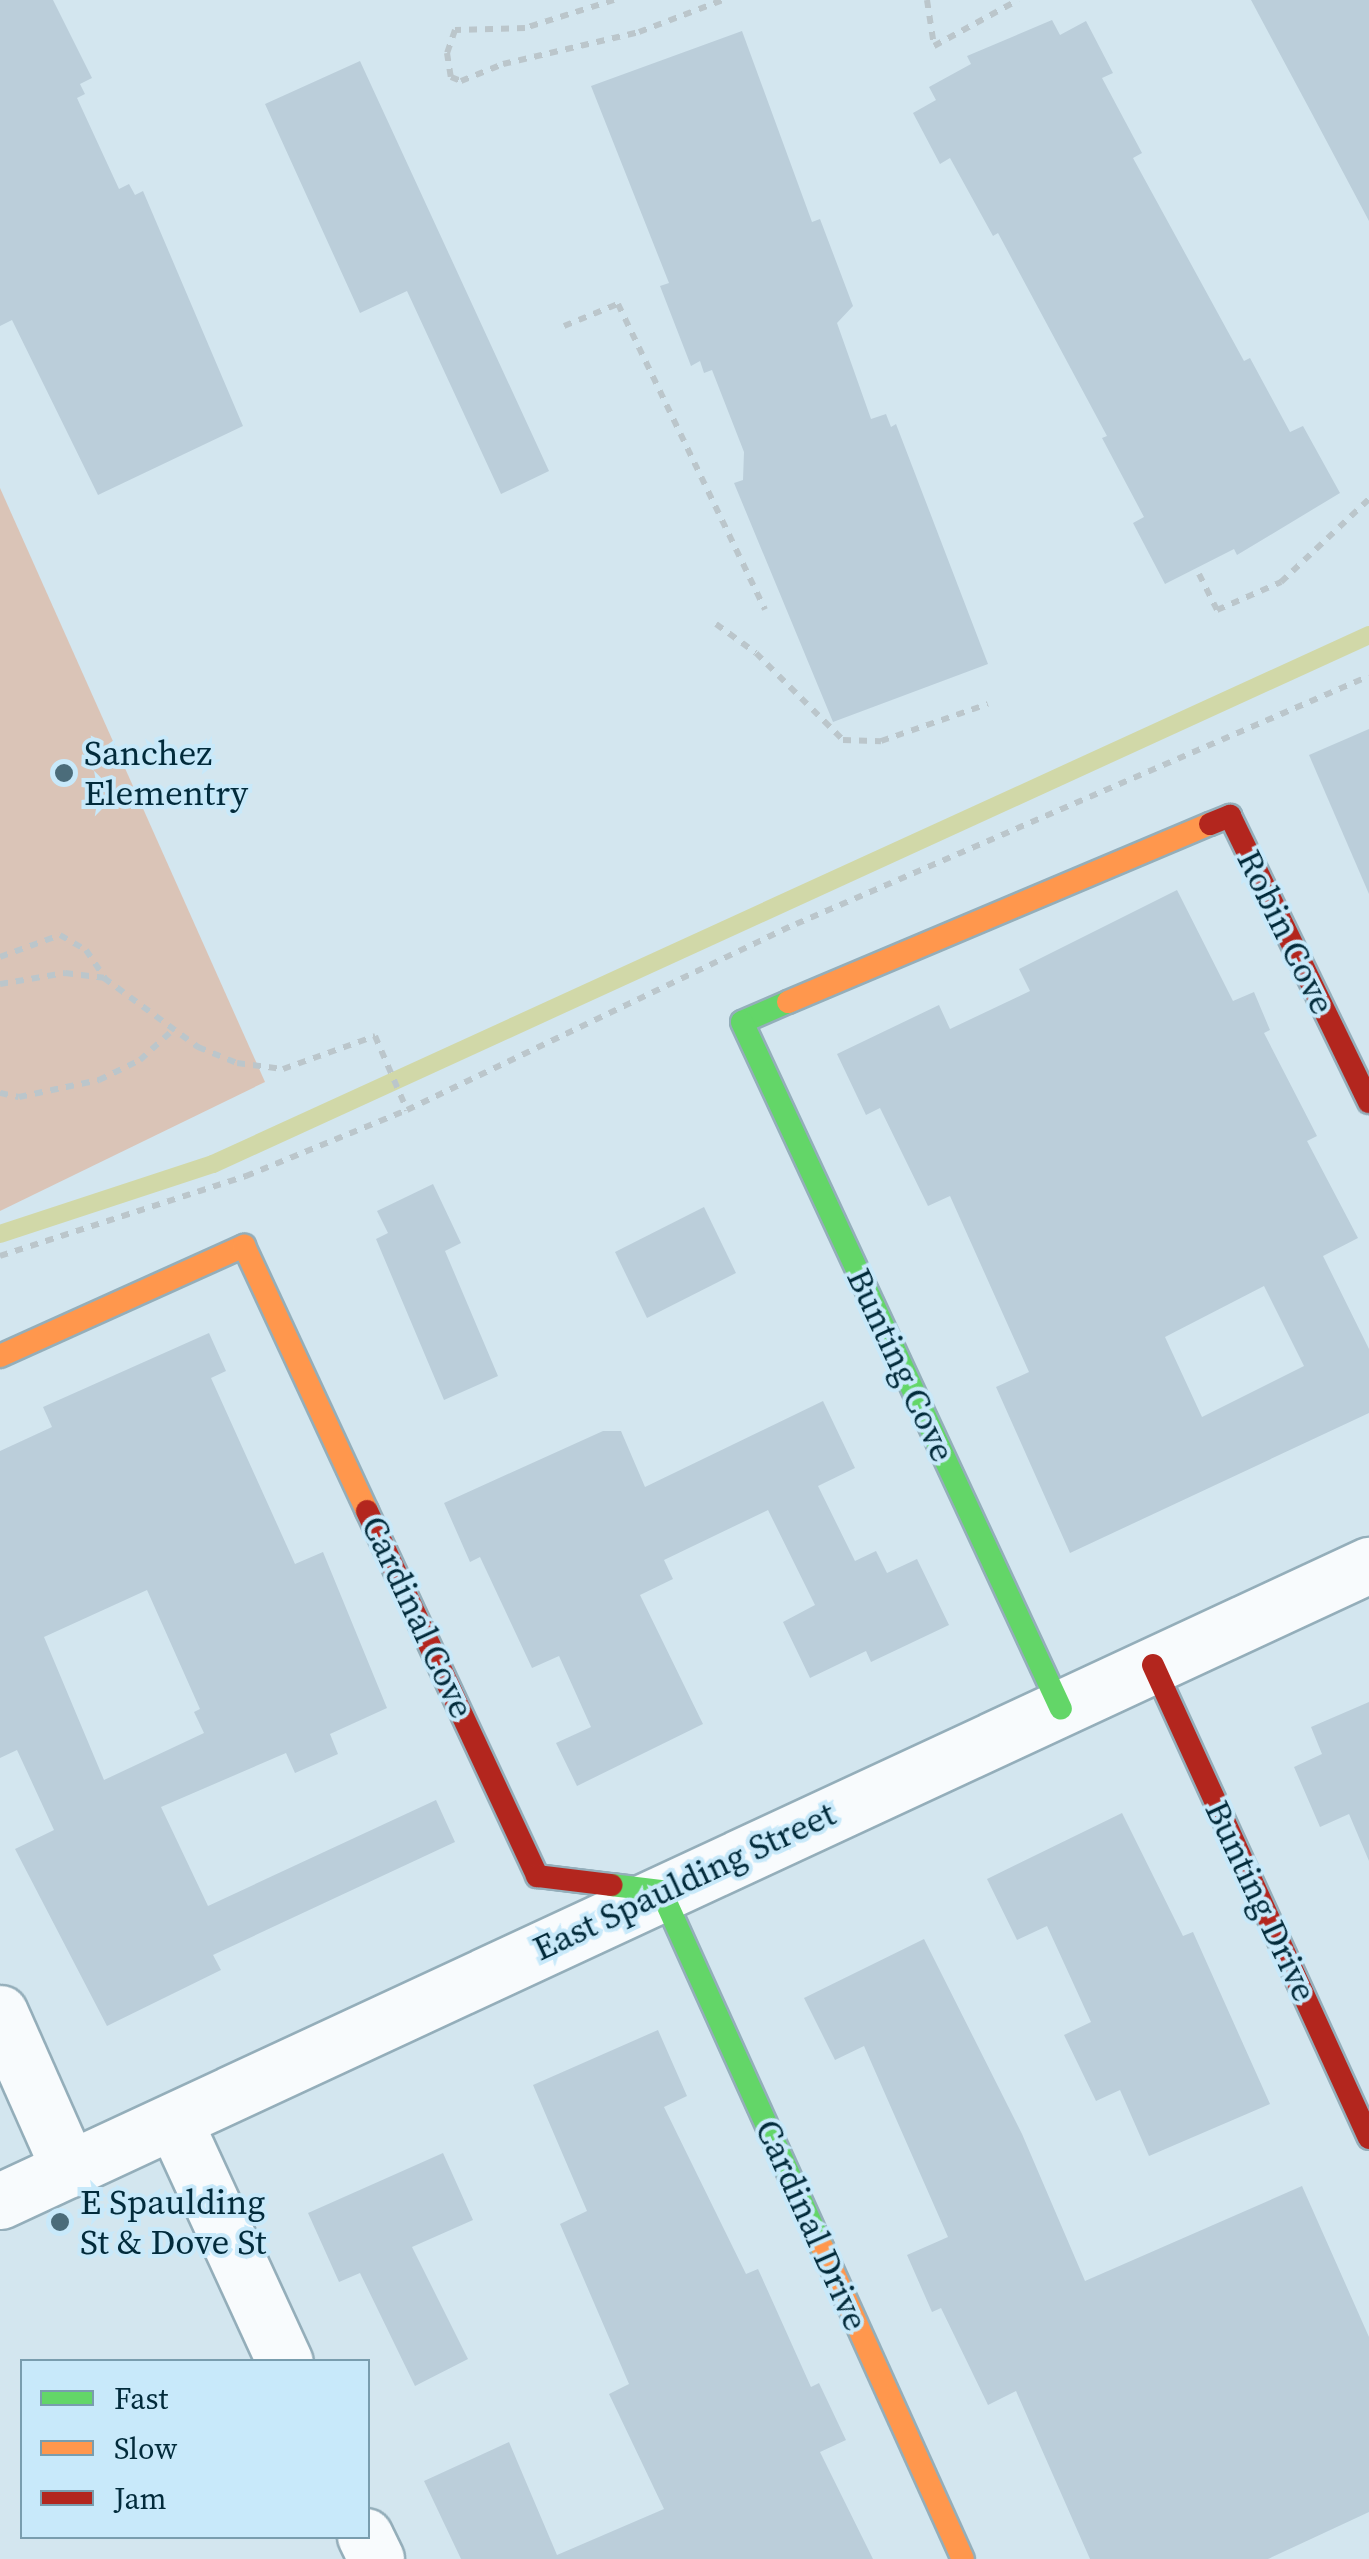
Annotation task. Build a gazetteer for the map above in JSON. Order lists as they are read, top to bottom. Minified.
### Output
{"streets":{"street":["Robin Cove","Bunting Cove","Cardinal Cove","East Spaulding Street","Bunting Drive","Cardinal Drive"]},"crossings":[["Robin Cove","Bunting Cove"],["Bunting Cove","East Spaulding Street"],["Cardinal Cove","East Spaulding Street"],["Cardinal Cove","Cardinal Drive"],["East Spaulding Street","Bunting Drive"],["East Spaulding Street","Cardinal Drive"]],"places":["Sanchez Elementry","E Spaulding St & Dove St"],"legend":["Fast","Slow","Jam"]}
